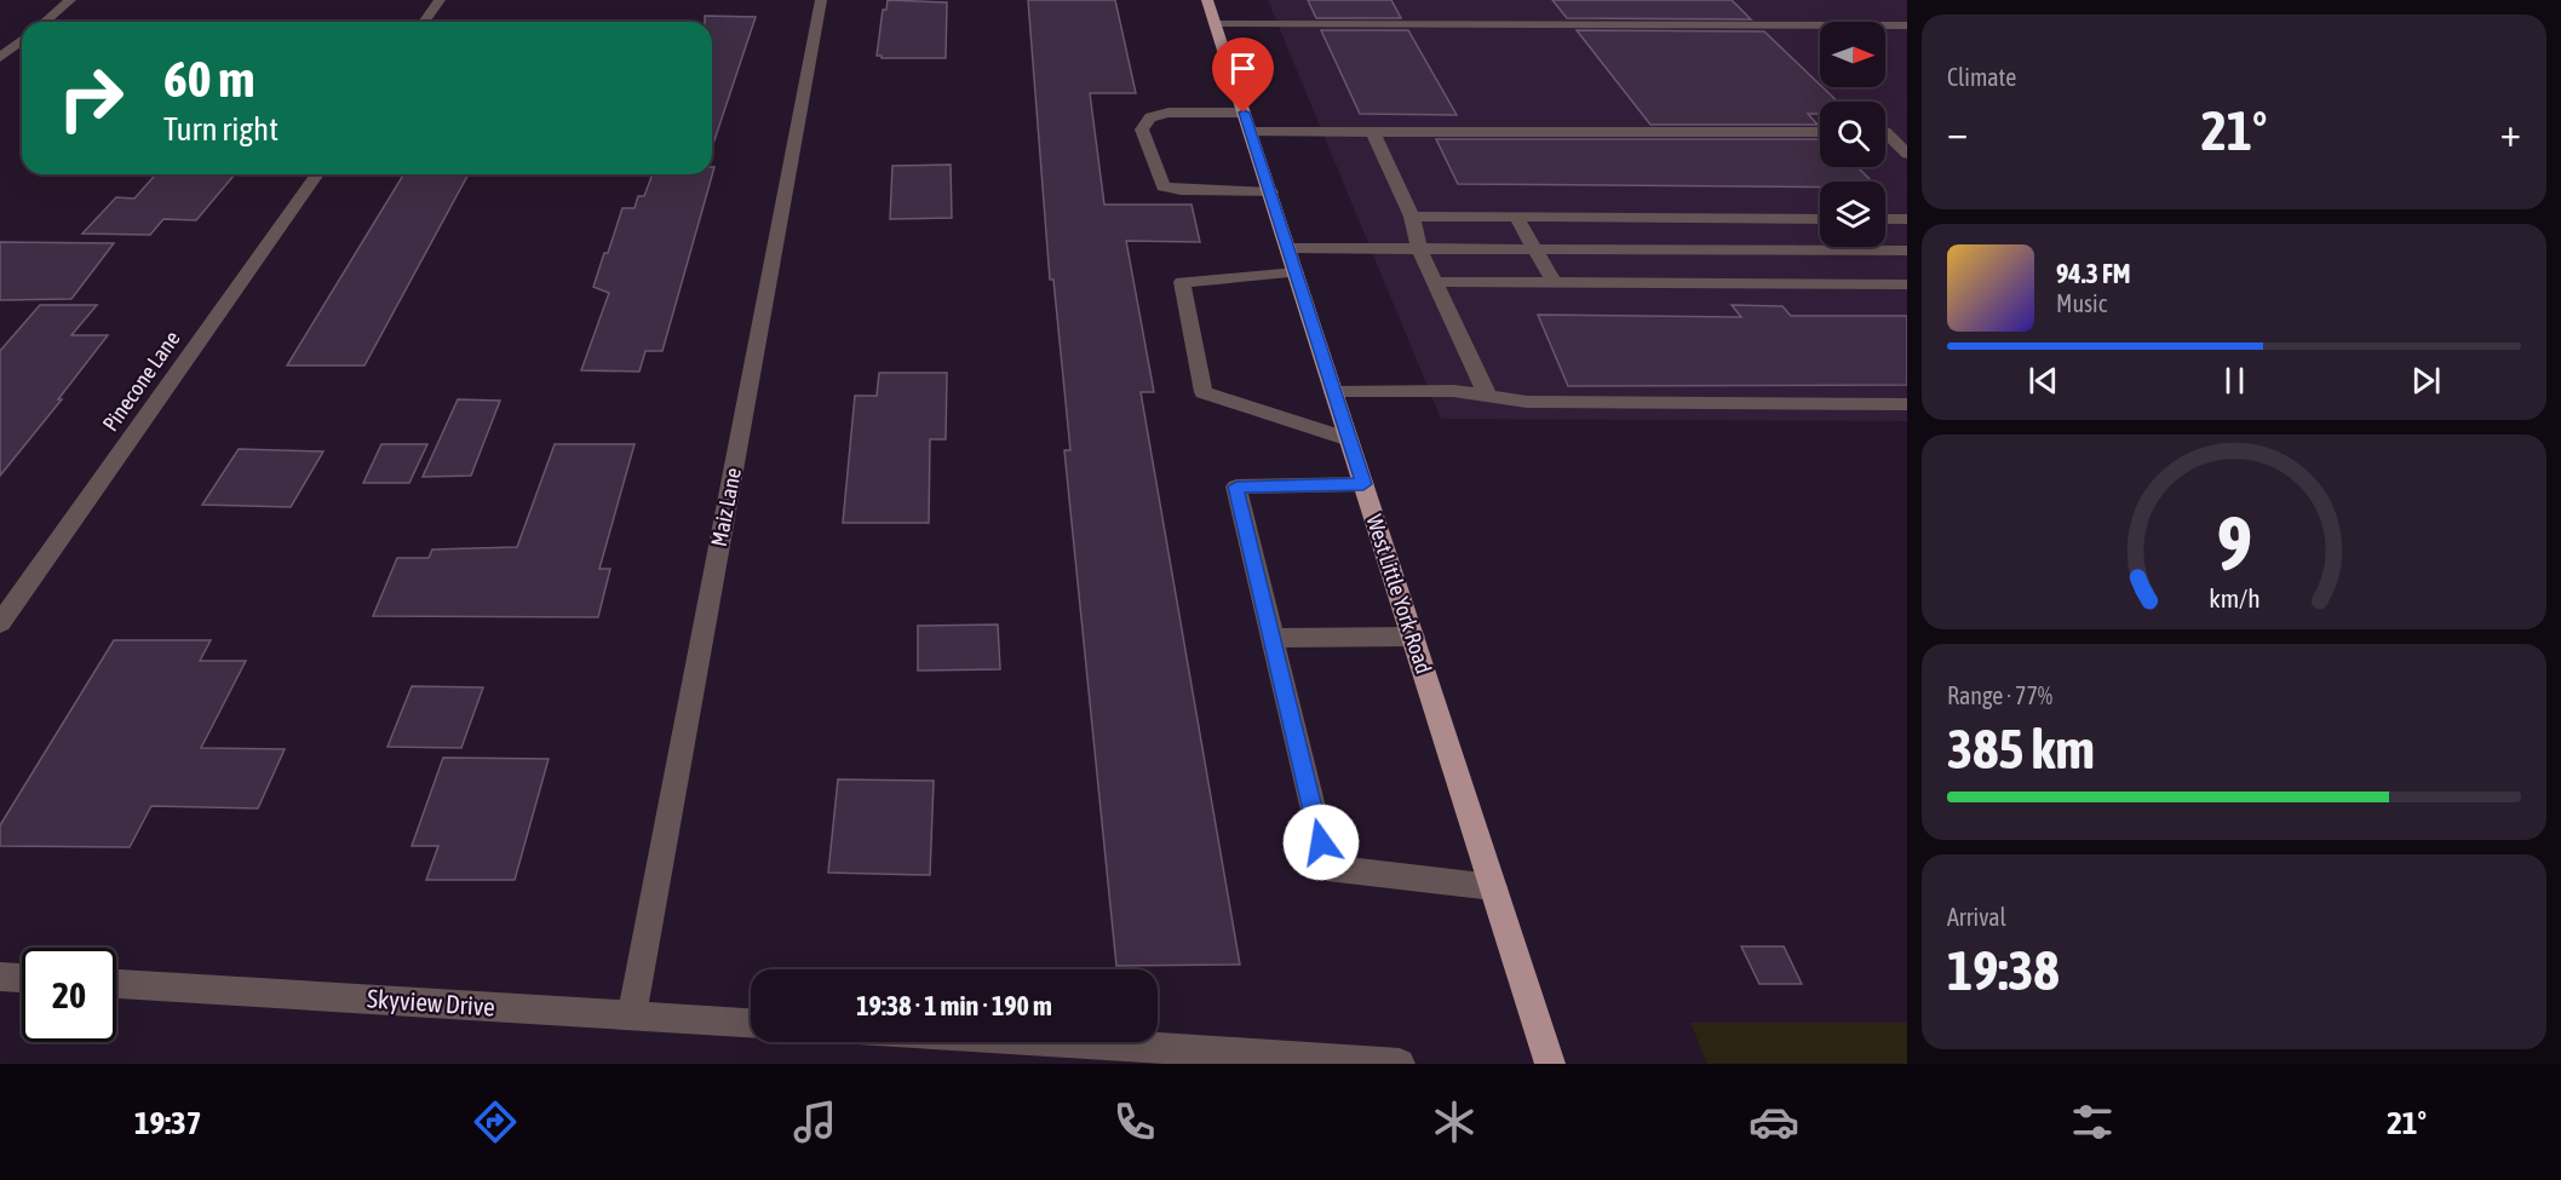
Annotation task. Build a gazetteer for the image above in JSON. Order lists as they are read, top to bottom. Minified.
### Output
{"streets":{"main road":["West Little York Road"],"street":["Pinecone Lane","Maiz Lane","Skyview Drive"]},"crossings":[["Maiz Lane","Skyview Drive"]],"north":"right","page":{"tile":["Climate",["Range · 77%","385 km"],["Arrival","19:38"]],"turn":["60 m","Turn right"],"heat":["−","21°","+"],"song":["94.3 FM","Music"],"limit":"20","trip":"19:38 · 1 min · 190 m","tabs":["19:37","21°"],"gauge":["9","km/h"]}}
